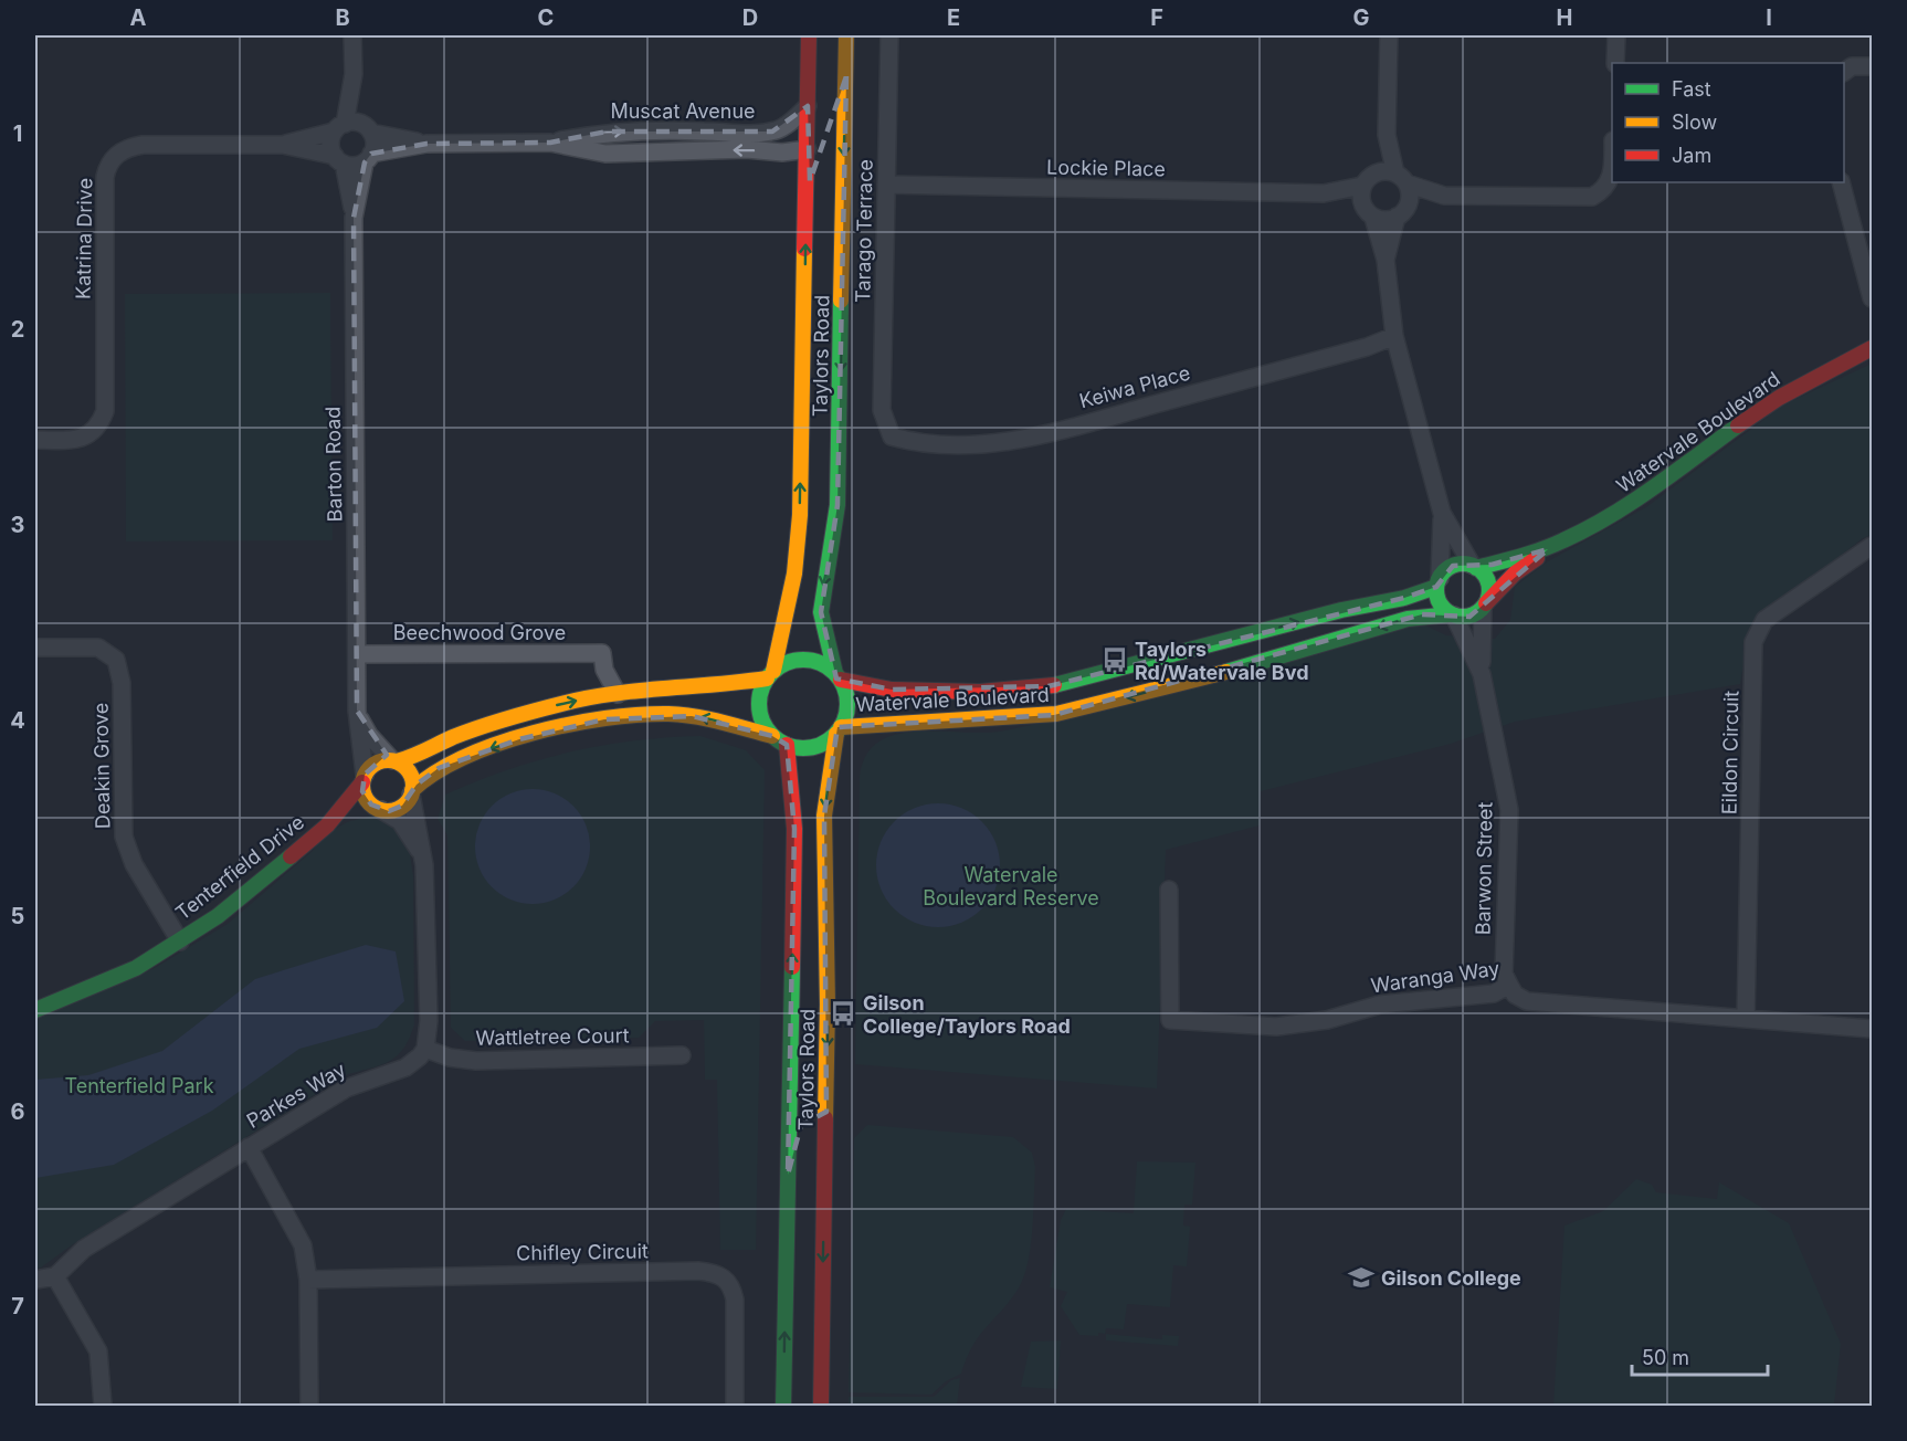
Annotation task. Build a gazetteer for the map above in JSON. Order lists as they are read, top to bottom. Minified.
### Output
{"streets":{"street":["Muscat Avenue","Lockie Place","Tarago Terrace","Katrina Drive","Taylors Road","Keiwa Place","Watervale Boulevard","Barton Road","Beechwood Grove","Eildon Circuit","Deakin Grove","Tenterfield Drive","Barwon Street","Waranga Way","Wattletree Court","Parkes Way","Chifley Circuit"]},"crossings":[["Muscat Avenue","Katrina Drive"],["Muscat Avenue","Taylors Road"],["Muscat Avenue","Barton Road"],["Lockie Place","Tarago Terrace"],["Tarago Terrace","Keiwa Place"],["Katrina Drive","Barton Road"],["Taylors Road","Watervale Boulevard"],["Watervale Boulevard","Barwon Street"],["Barton Road","Beechwood Grove"],["Barton Road","Tenterfield Drive"],["Eildon Circuit","Waranga Way"],["Deakin Grove","Tenterfield Drive"],["Barwon Street","Waranga Way"],["Wattletree Court","Parkes Way"]],"parks":["Watervale Boulevard Reserve","Tenterfield Park"],"places":{"bus stop":["Taylors Rd/Watervale Bvd","Gilson College/Taylors Road"],"school or university":["Gilson College"]},"legend":["Fast","Slow","Jam"],"scale_bar":"50 m","grid":{"columns":["A","B","C","D","E","F","G","H","I"],"rows":["1","2","3","4","5","6","7"]}}
